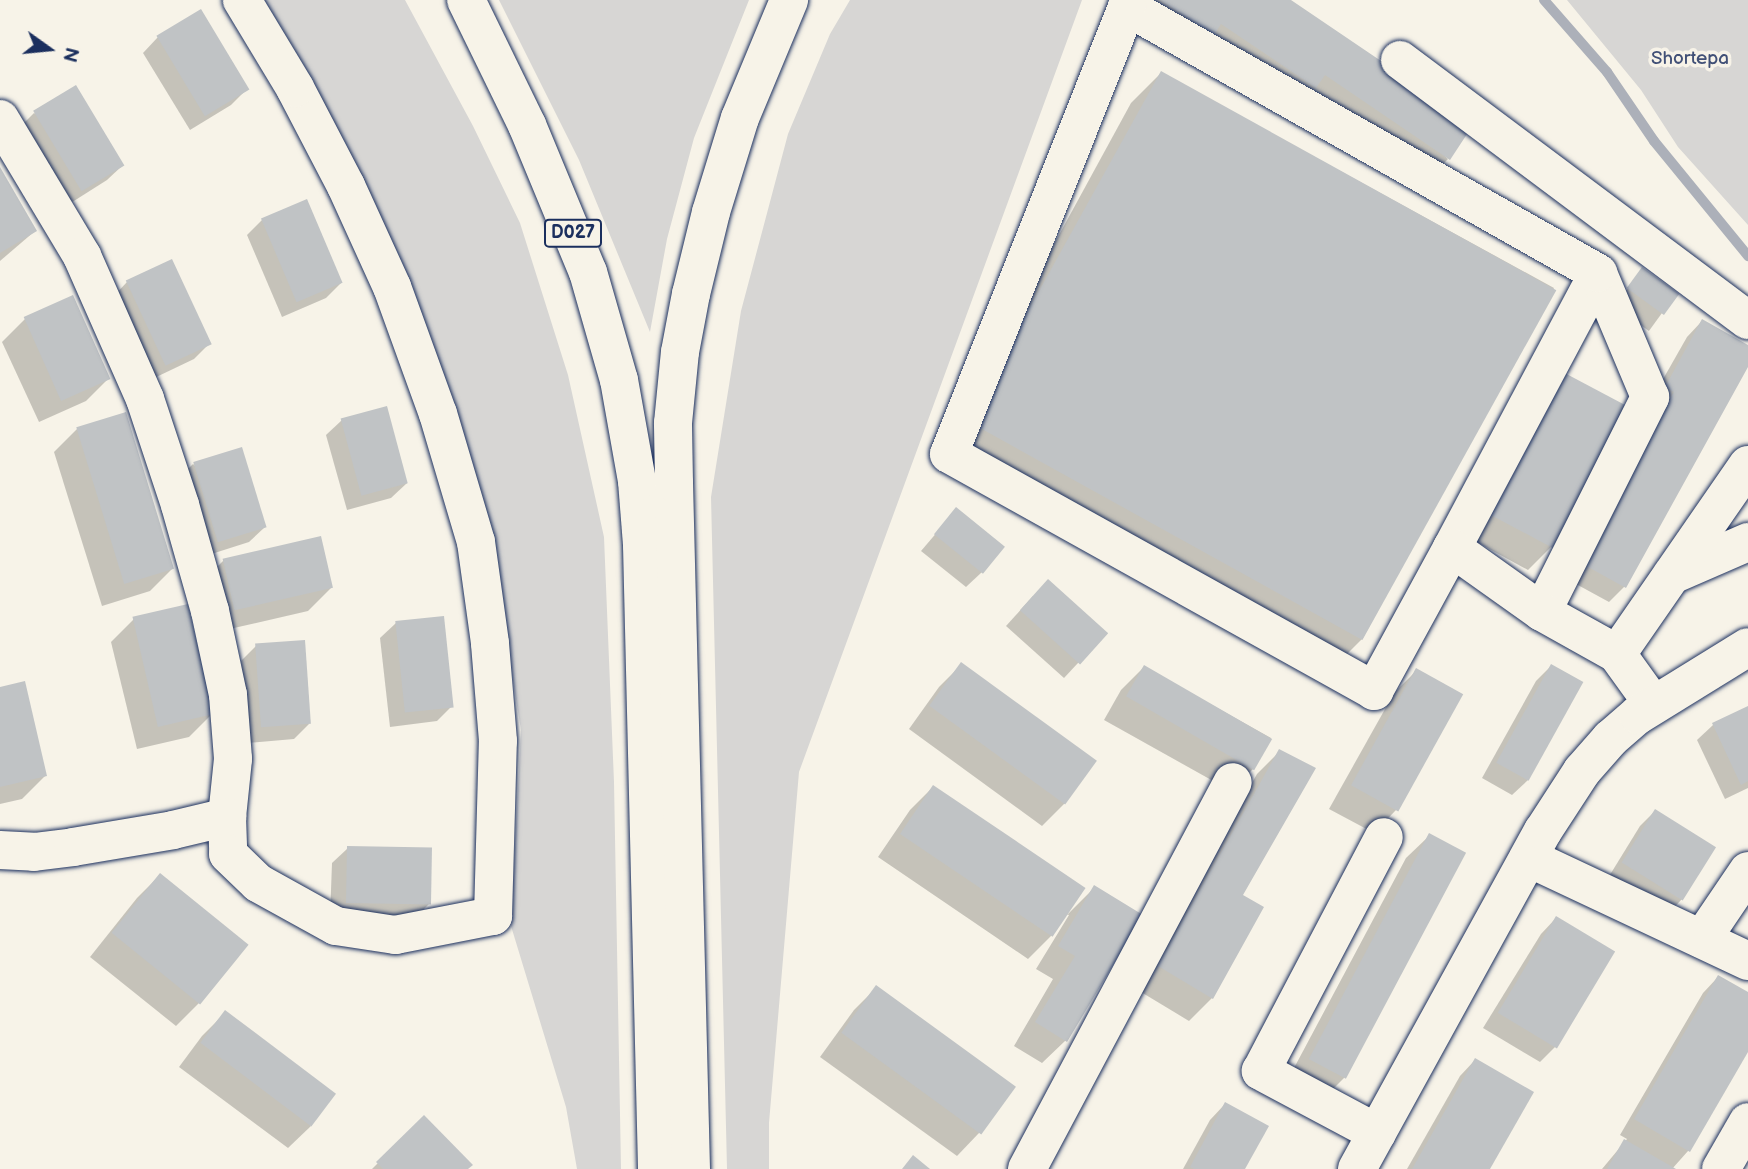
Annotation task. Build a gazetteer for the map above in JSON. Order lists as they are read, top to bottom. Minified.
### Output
{"streets":{"main road":["D027"]},"parks":["Shortepa"],"north":"right"}
